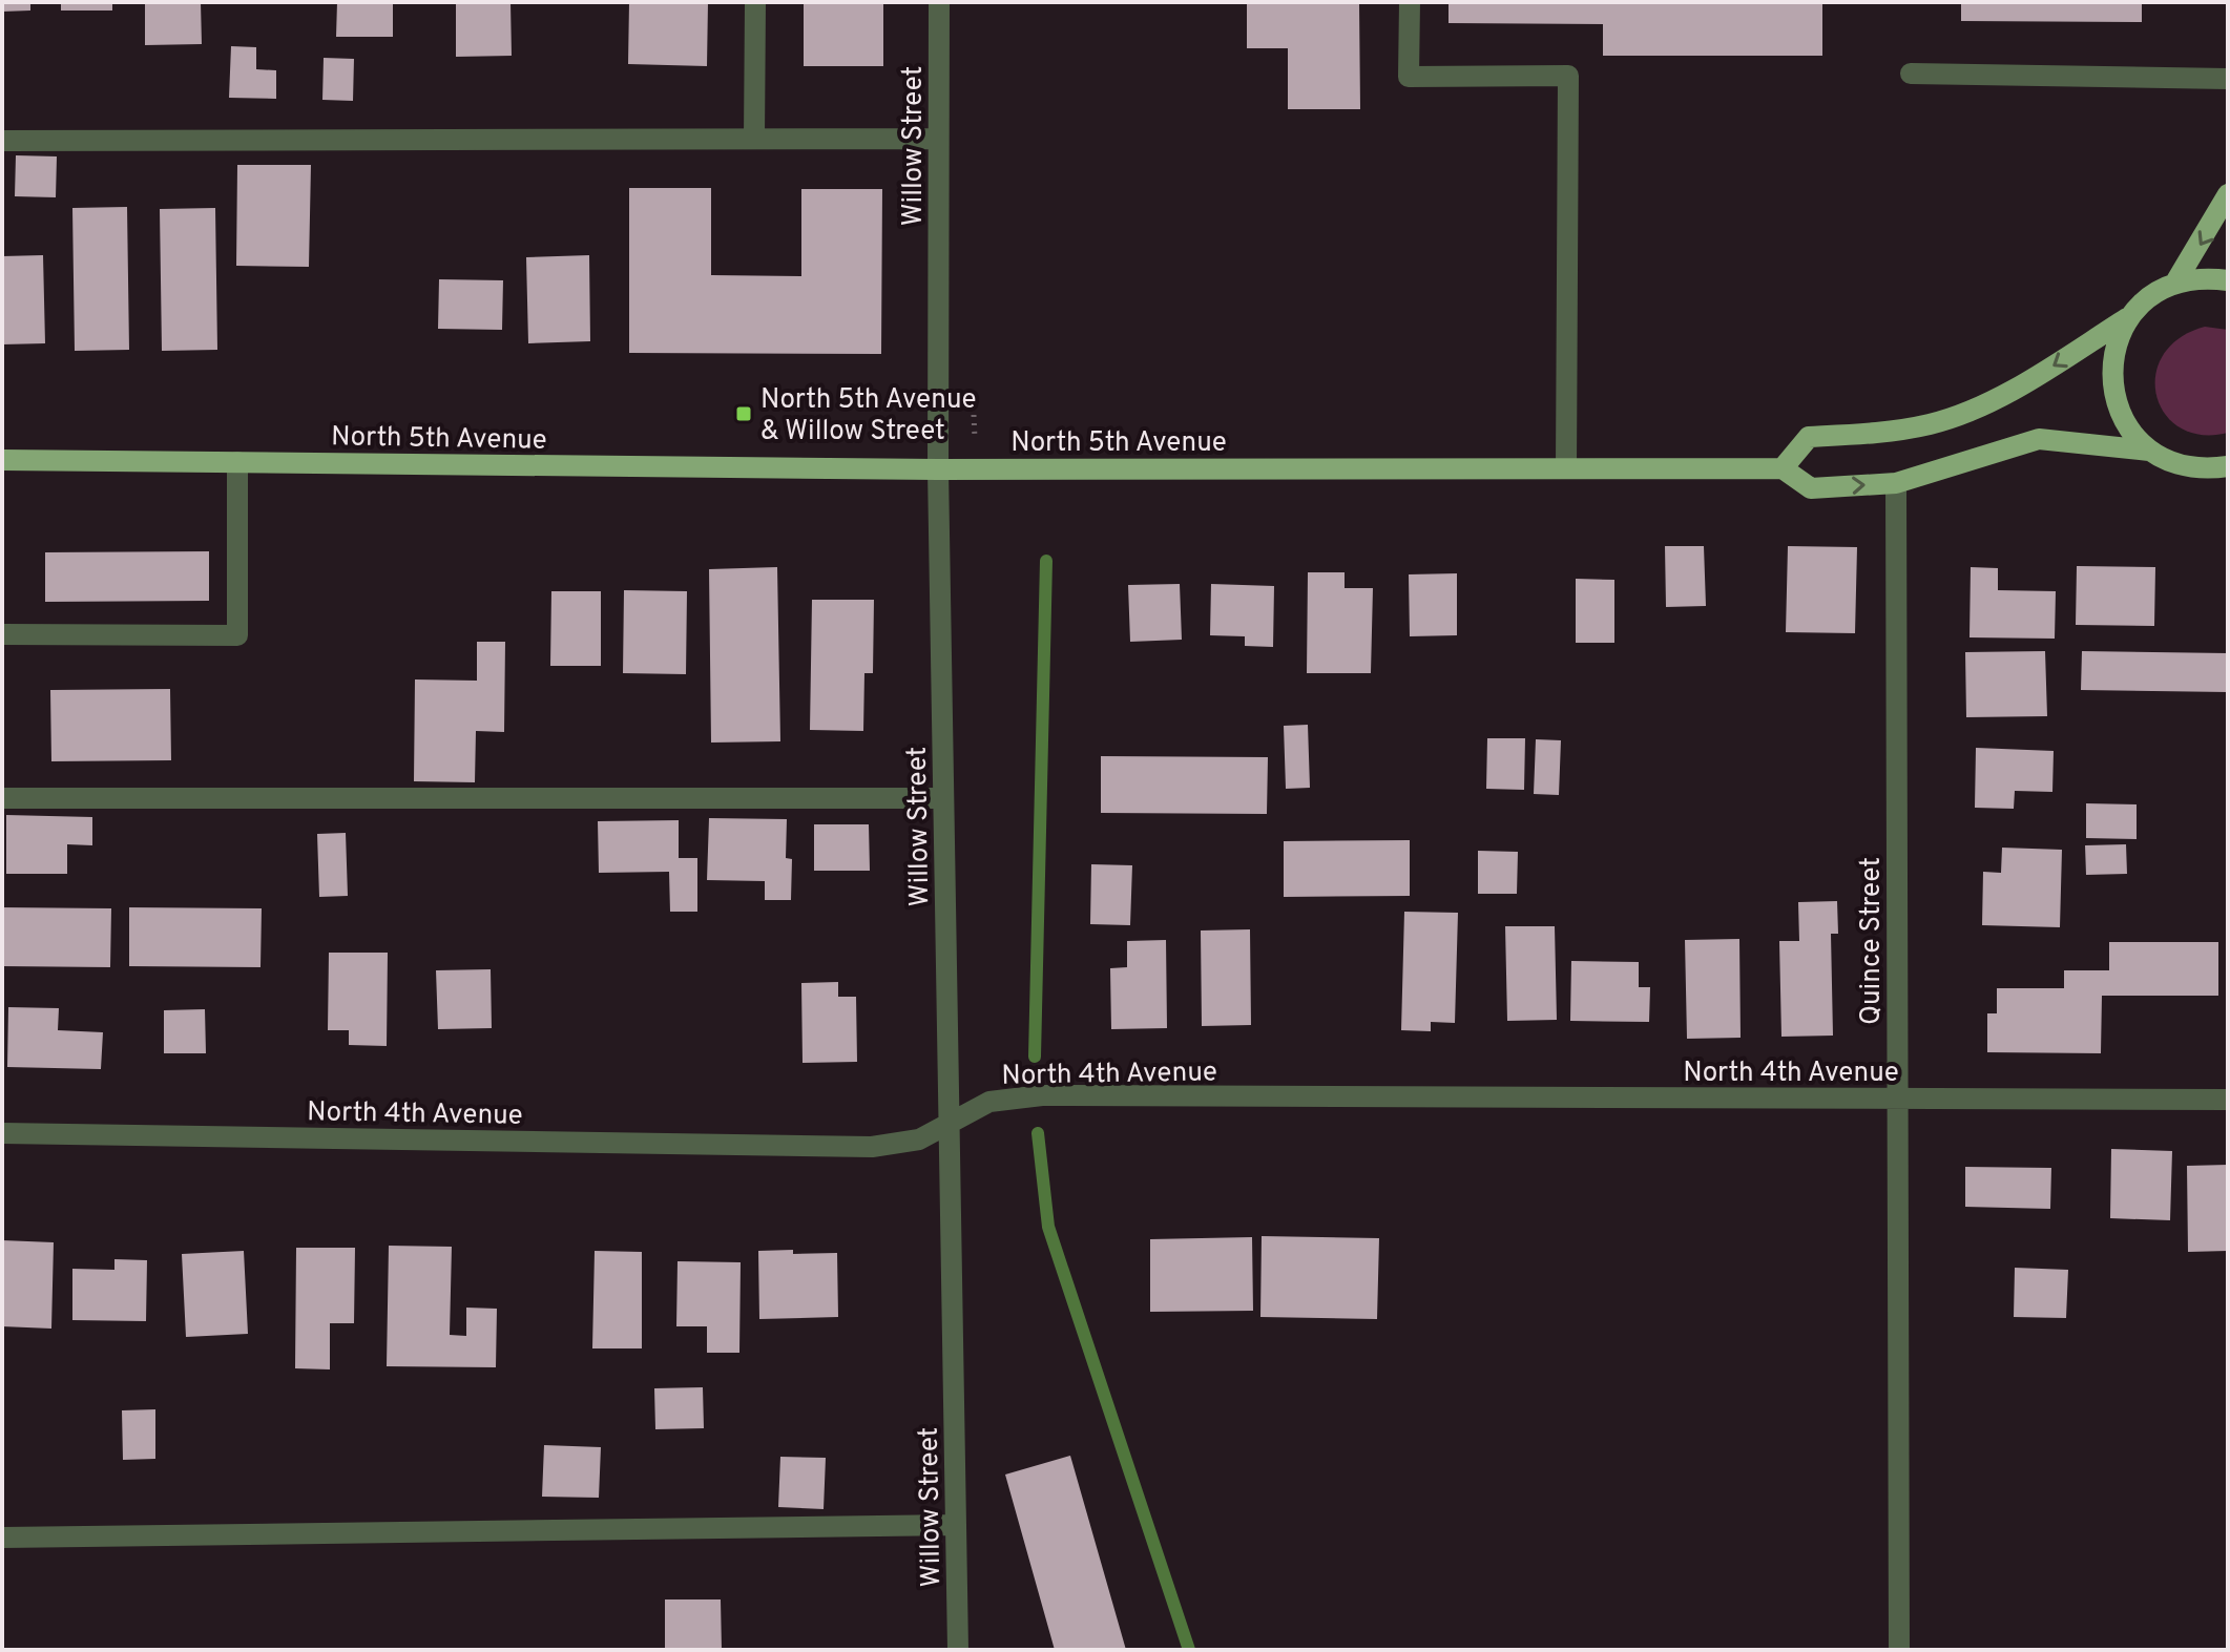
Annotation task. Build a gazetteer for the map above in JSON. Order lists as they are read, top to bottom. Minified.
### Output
{"streets":{"main road":["North 5th Avenue"],"street":["Willow Street","Quince Street","North 4th Avenue"]},"crossings":[["Willow Street","North 5th Avenue"],["Willow Street","North 4th Avenue"],["North 5th Avenue","Quince Street"],["Quince Street","North 4th Avenue"]],"places":{"transit":["North 5th Avenue & Willow Street"]}}
